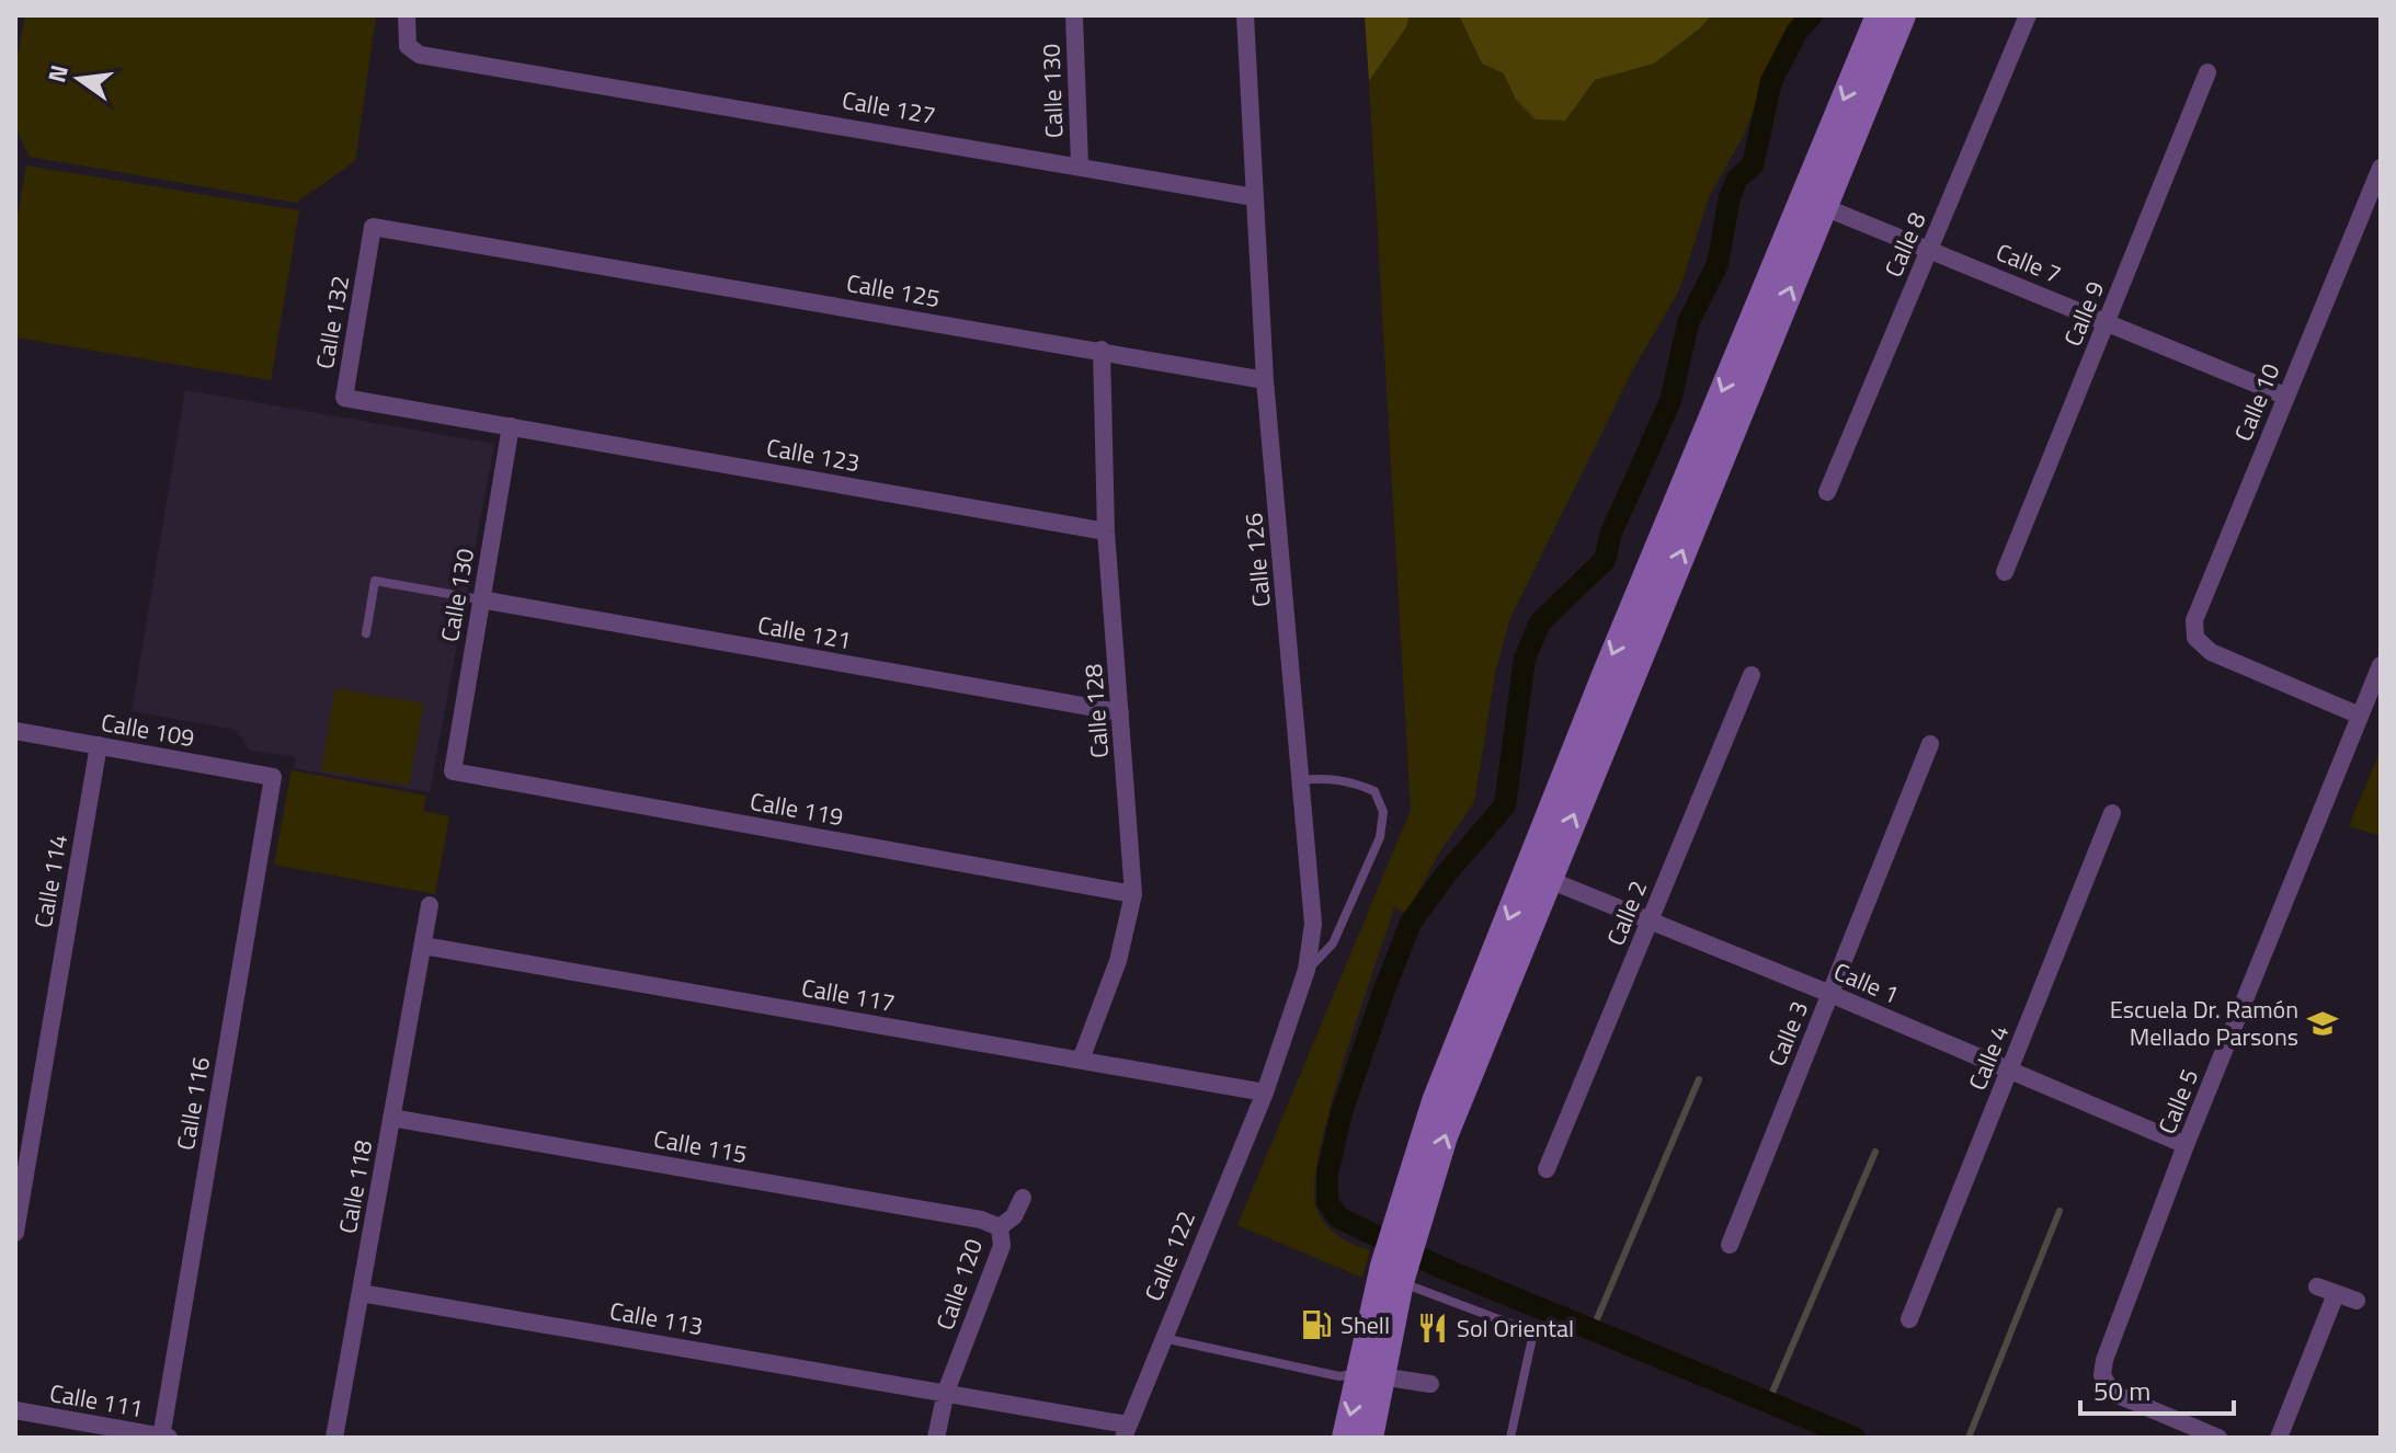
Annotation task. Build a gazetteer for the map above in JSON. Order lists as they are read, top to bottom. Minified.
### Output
{"streets":{"street":["Calle 130","Calle 127","Calle 8","Calle 7","Calle 125","Calle 9","Calle 132","Calle 10","Calle 123","Calle 126","Calle 121","Calle 128","Calle 109","Calle 119","Calle 114","Calle 2","Calle 1","Calle 117","Calle 3","Calle 4","Calle 5","Calle 116","Calle 115","Calle 118","Calle 122","Calle 120","Calle 113","Calle 111"]},"crossings":[["Calle 130","Calle 127"],["Calle 130","Calle 132"],["Calle 130","Calle 123"],["Calle 130","Calle 121"],["Calle 130","Calle 119"],["Calle 127","Calle 126"],["Calle 8","Calle 7"],["Calle 7","Calle 9"],["Calle 7","Calle 10"],["Calle 125","Calle 132"],["Calle 125","Calle 126"],["Calle 125","Calle 128"],["Calle 132","Calle 123"],["Calle 10","Calle 5"],["Calle 123","Calle 128"],["Calle 126","Calle 117"],["Calle 126","Calle 122"],["Calle 121","Calle 128"],["Calle 128","Calle 119"],["Calle 128","Calle 117"],["Calle 109","Calle 114"],["Calle 109","Calle 116"],["Calle 2","Calle 1"],["Calle 1","Calle 3"],["Calle 1","Calle 4"],["Calle 1","Calle 5"],["Calle 117","Calle 118"],["Calle 117","Calle 122"],["Calle 116","Calle 111"],["Calle 115","Calle 118"],["Calle 115","Calle 120"],["Calle 118","Calle 113"],["Calle 122","Calle 113"],["Calle 120","Calle 113"]],"places":{"school or university":["Escuela Dr. Ramón Mellado Parsons"],"fuel station":["Shell"],"restaurant":["Sol Oriental"]},"scale_bar":"50 m","north":"left"}
